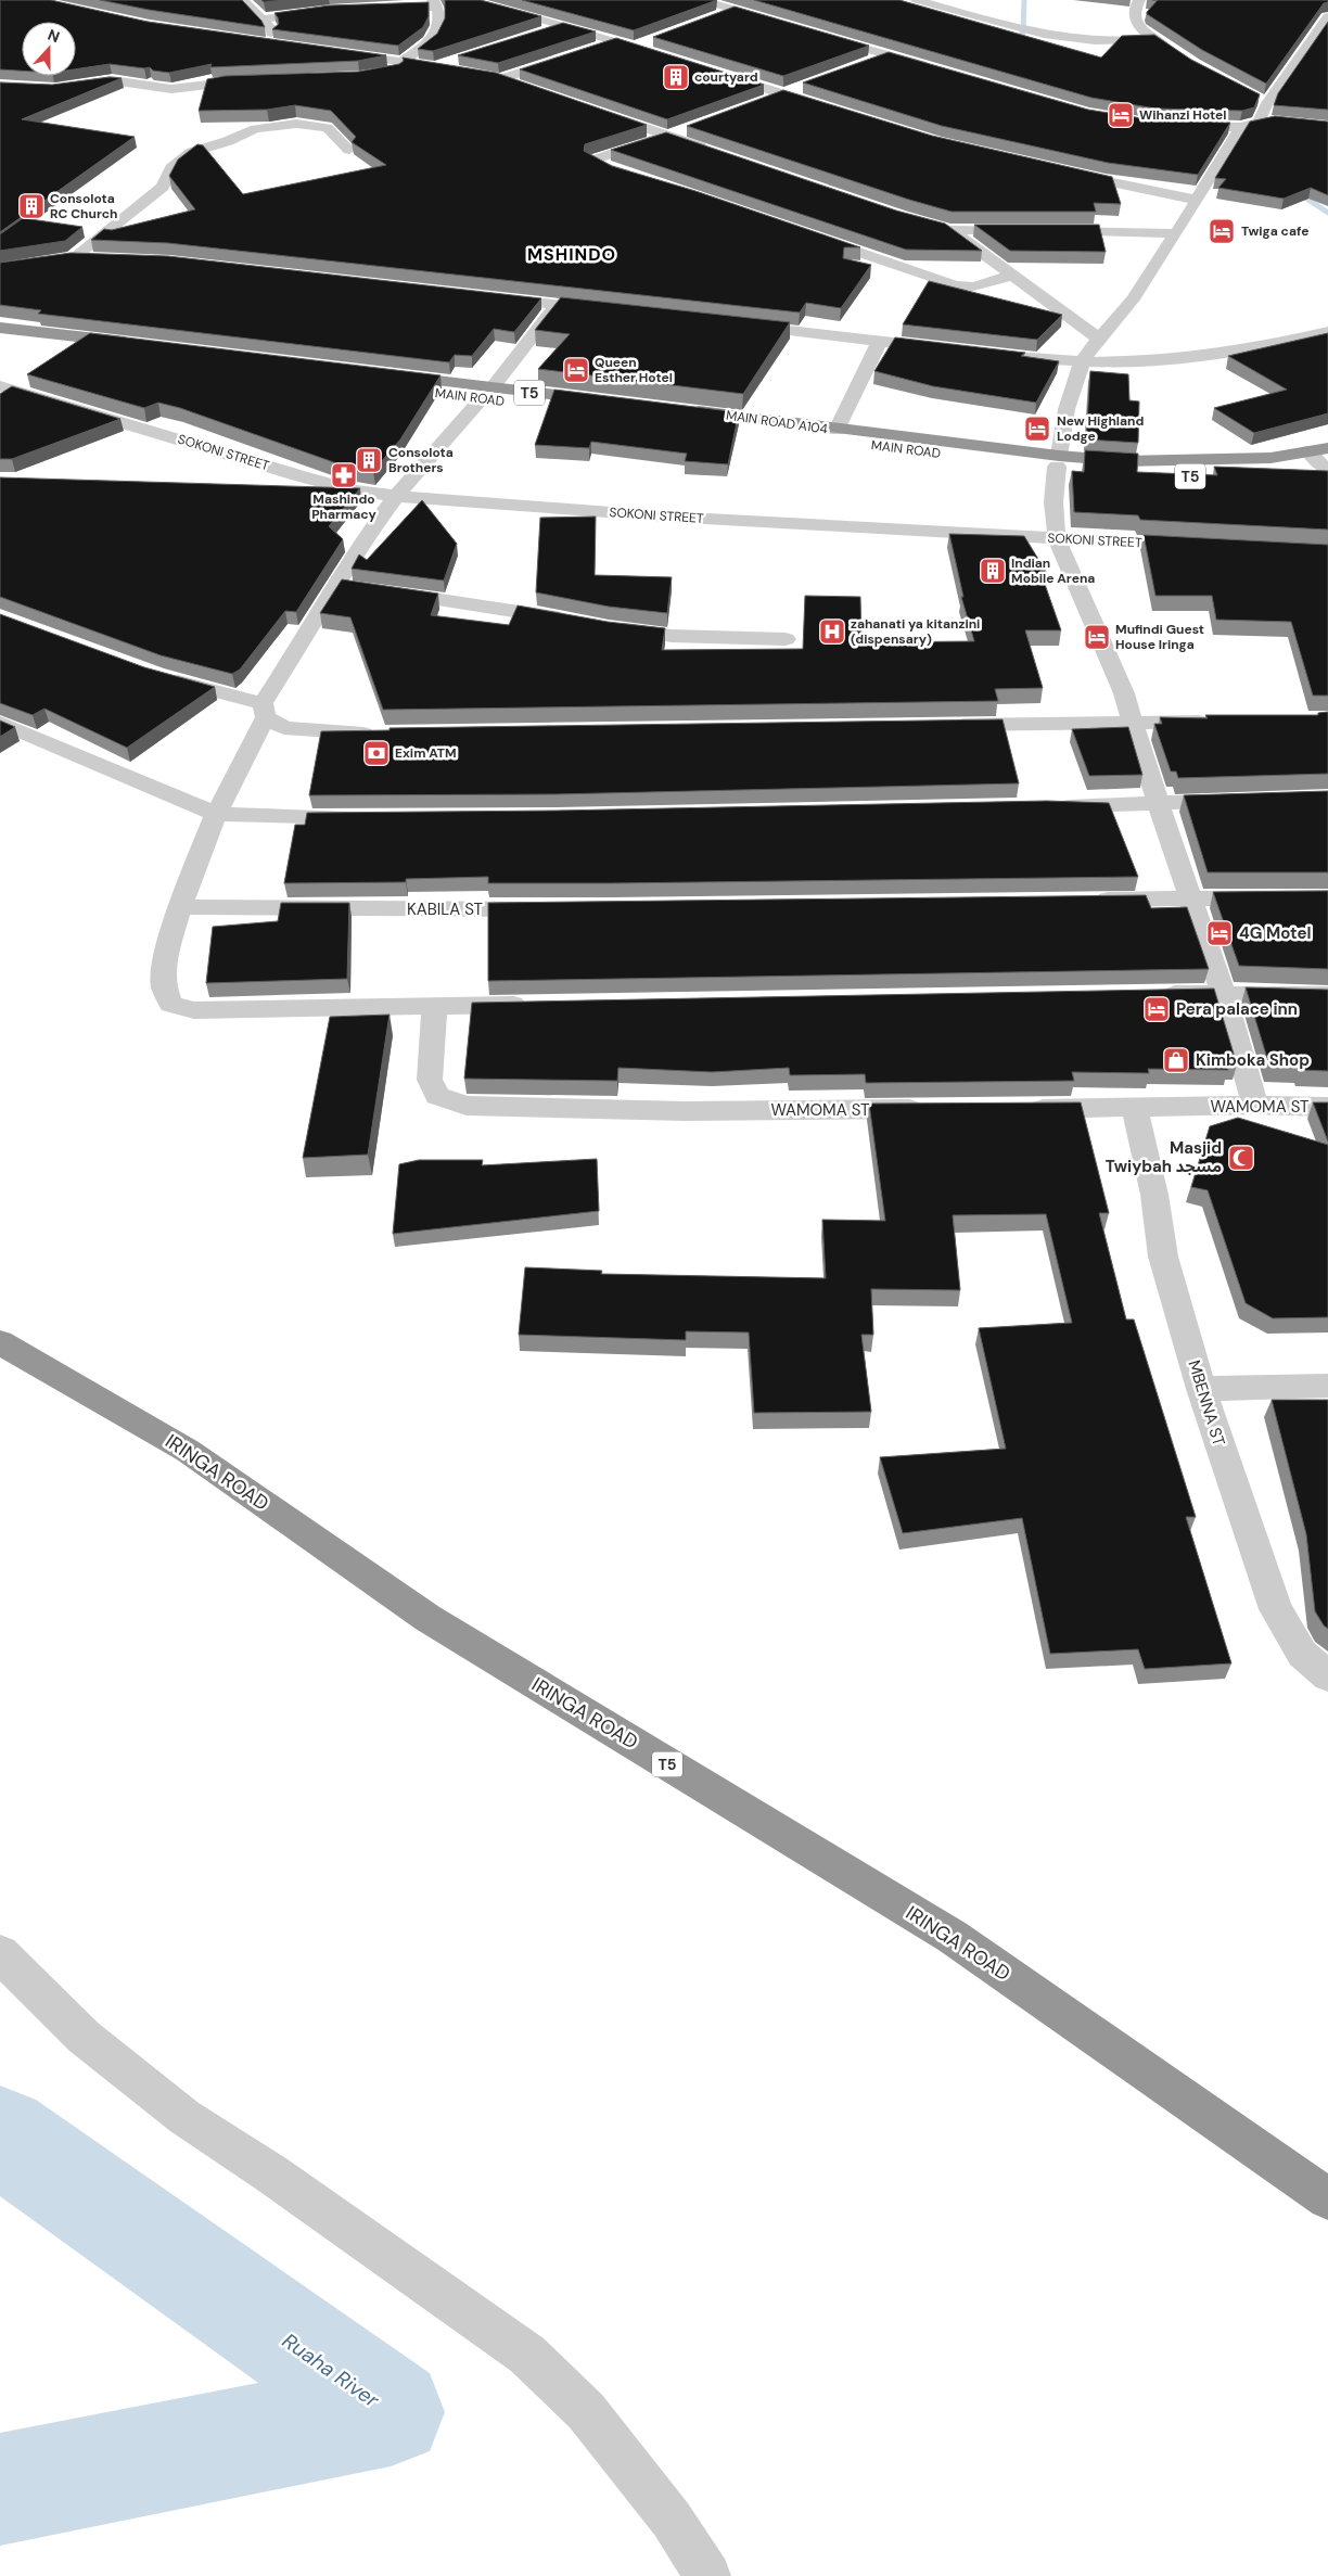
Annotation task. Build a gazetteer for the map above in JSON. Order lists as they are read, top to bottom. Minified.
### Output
{"streets":{"highway":["T5","MAIN ROAD","MAIN ROAD A104","IRINGA ROAD"],"street":["SOKONI STREET","KABILA ST","WAMOMA ST","MBENNA ST"]},"crossings":[["MAIN ROAD","MAIN ROAD A104"],["WAMOMA ST","MBENNA ST"]],"districts":["MSHINDO"],"water":["Ruaha River"],"places":{"building":["courtyard","Consolota RC Church","Consolota Brothers","Indian Mobile Arena"],"hotel":["Wihanzi Hotel","Twiga cafe","Queen Esther Hotel","New Highland Lodge","Mufindi Guest House Iringa","4G Motel","Pera palace inn"],"pharmacy":["Mashindo Pharmacy"],"hospital":["zahanati ya kitanzini (dispensary)"],"bank":["Exim ATM"],"shop":["Kimboka Shop"],"mosque":["Masjid Twiybah مسجد"]},"north":"top"}
